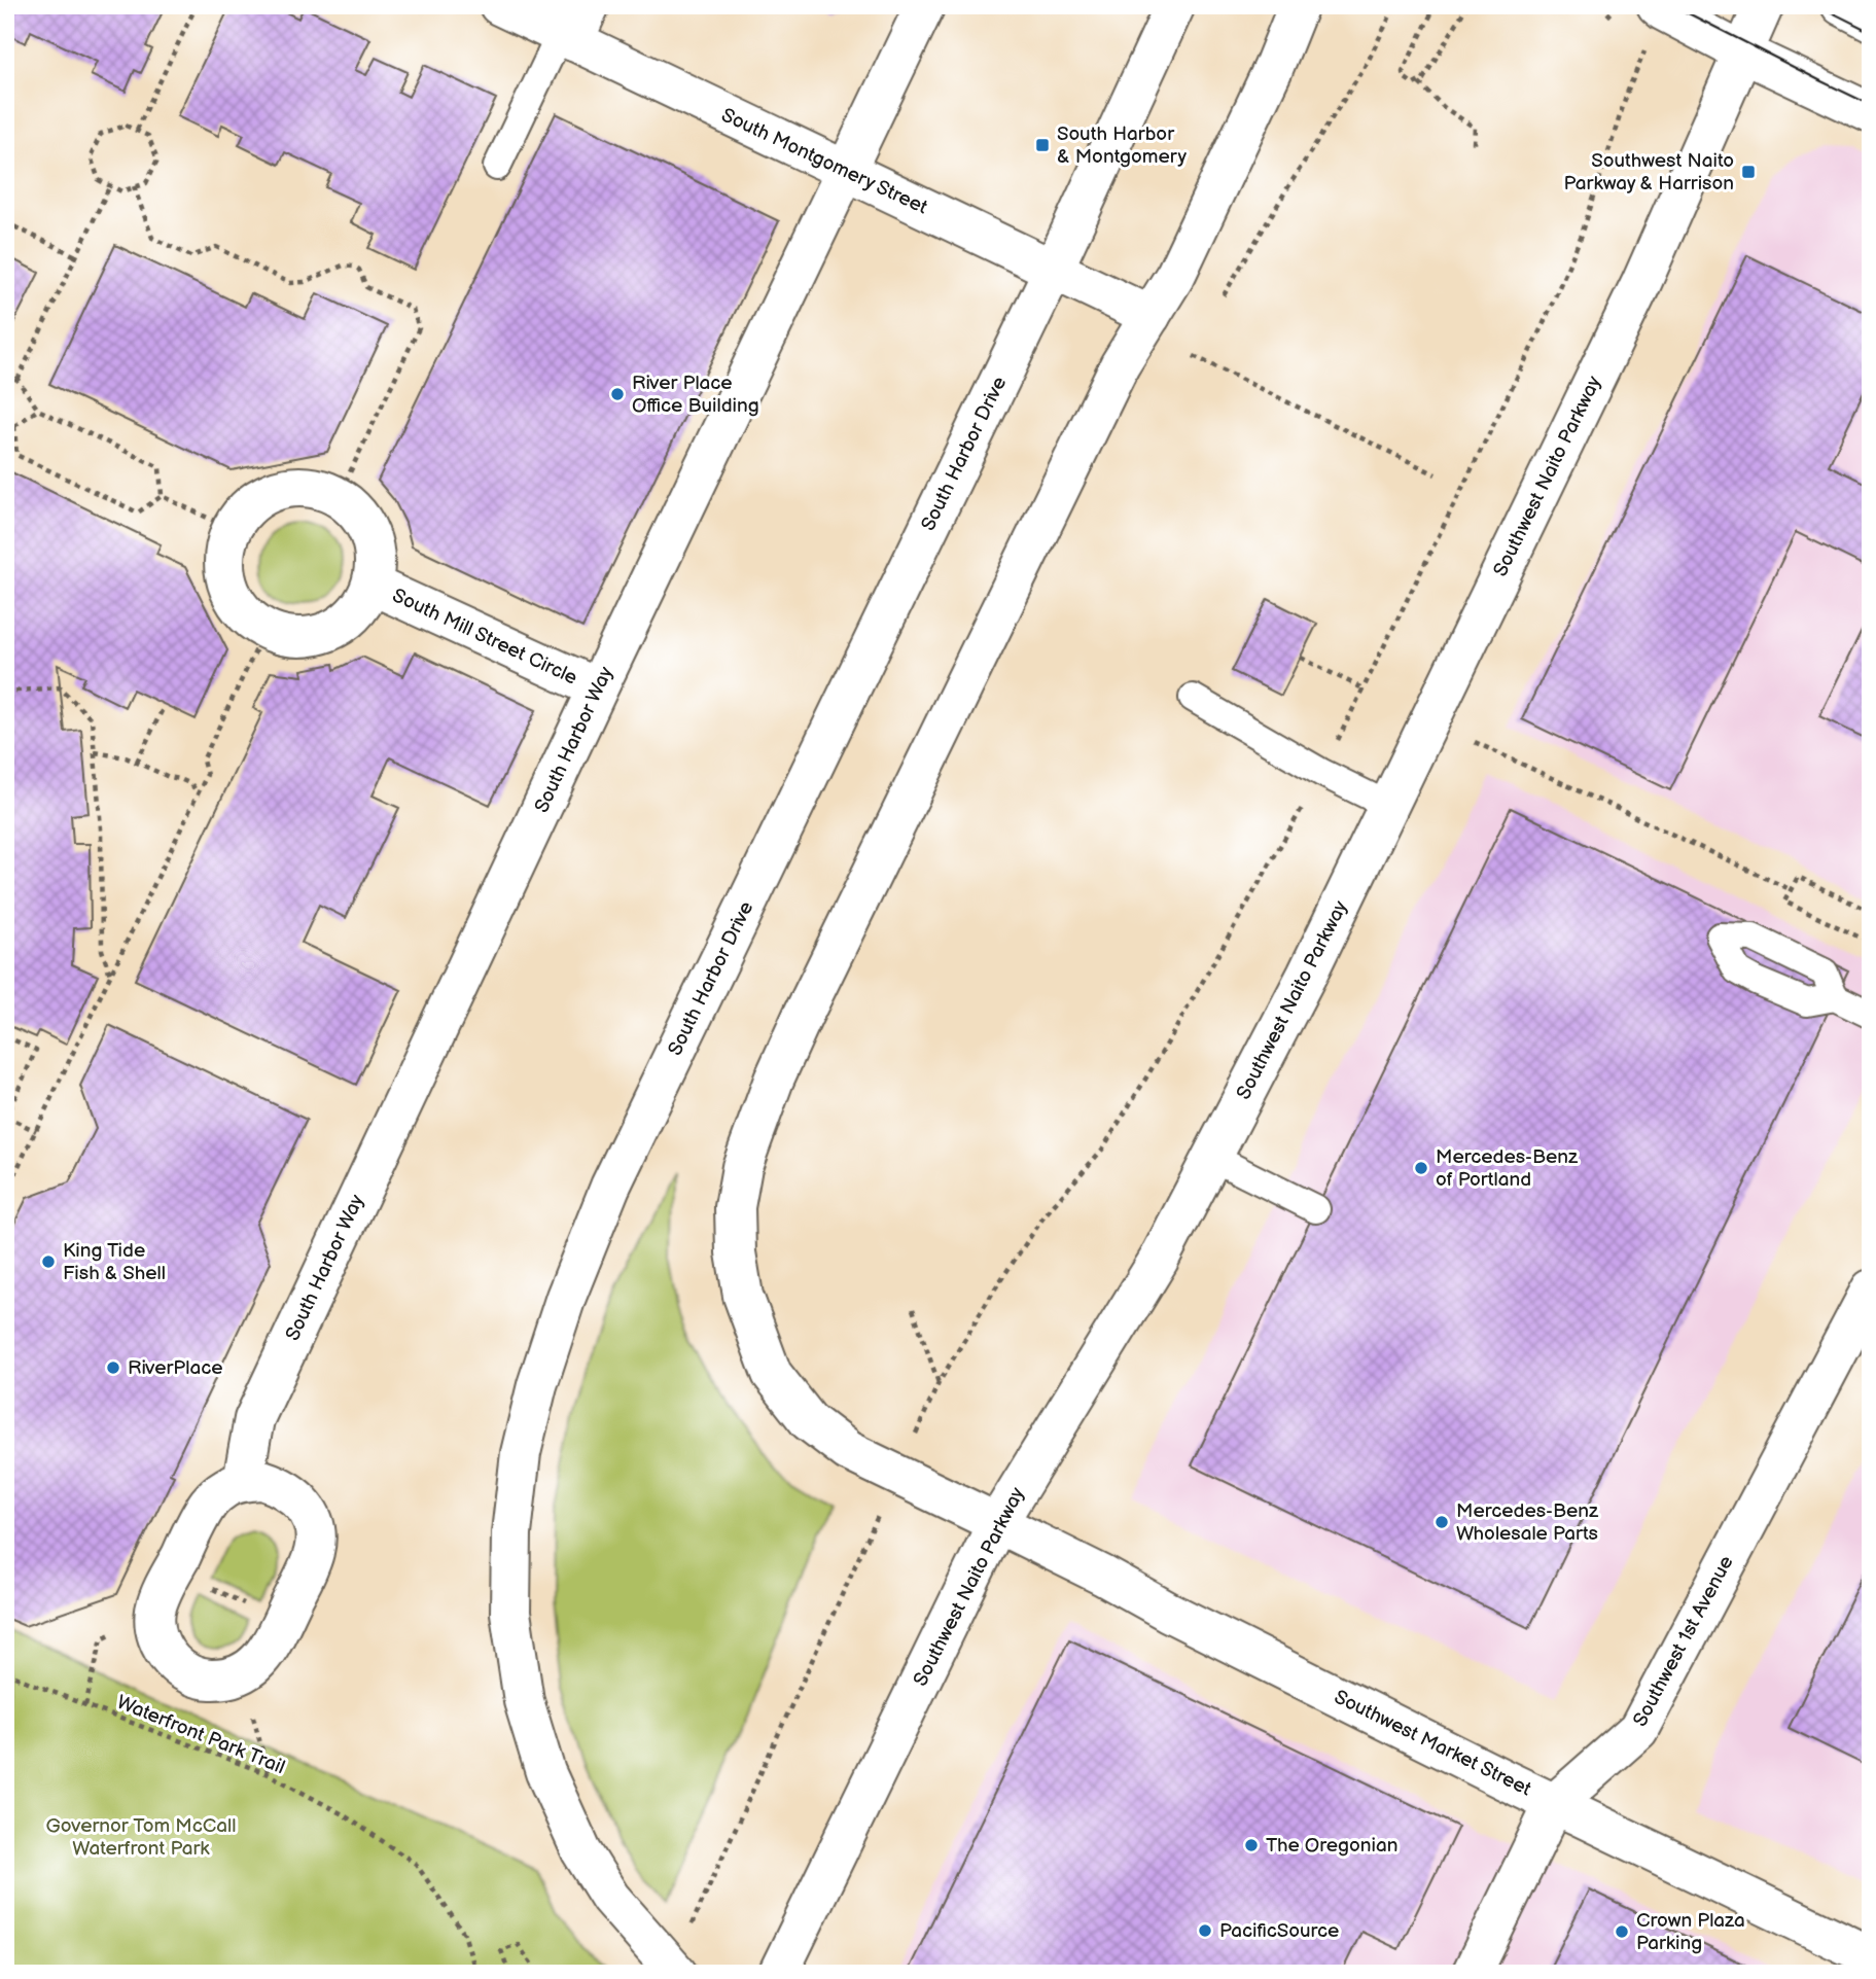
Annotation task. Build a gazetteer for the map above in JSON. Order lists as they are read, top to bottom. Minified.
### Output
{"streets":{"main road":["South Montgomery Street","South Harbor Drive","Southwest Naito Parkway","South Mill Street Circle","South Harbor Way","Southwest 1st Avenue","Southwest Market Street"],"path":["Waterfront Park Trail"]},"crossings":[["South Montgomery Street","South Harbor Drive"],["South Montgomery Street","South Harbor Way"],["Southwest Naito Parkway","Southwest Market Street"],["South Mill Street Circle","South Harbor Way"],["Southwest 1st Avenue","Southwest Market Street"]],"parks":["Governor Tom McCall Waterfront Park"],"places":{"transit":["South Harbor & Montgomery","Southwest Naito Parkway & Harrison"],"other":["River Place Office Building","Mercedes-Benz of Portland","King Tide Fish & Shell","RiverPlace","Mercedes-Benz Wholesale Parts","The Oregonian","PacificSource","Crown Plaza Parking"]}}
